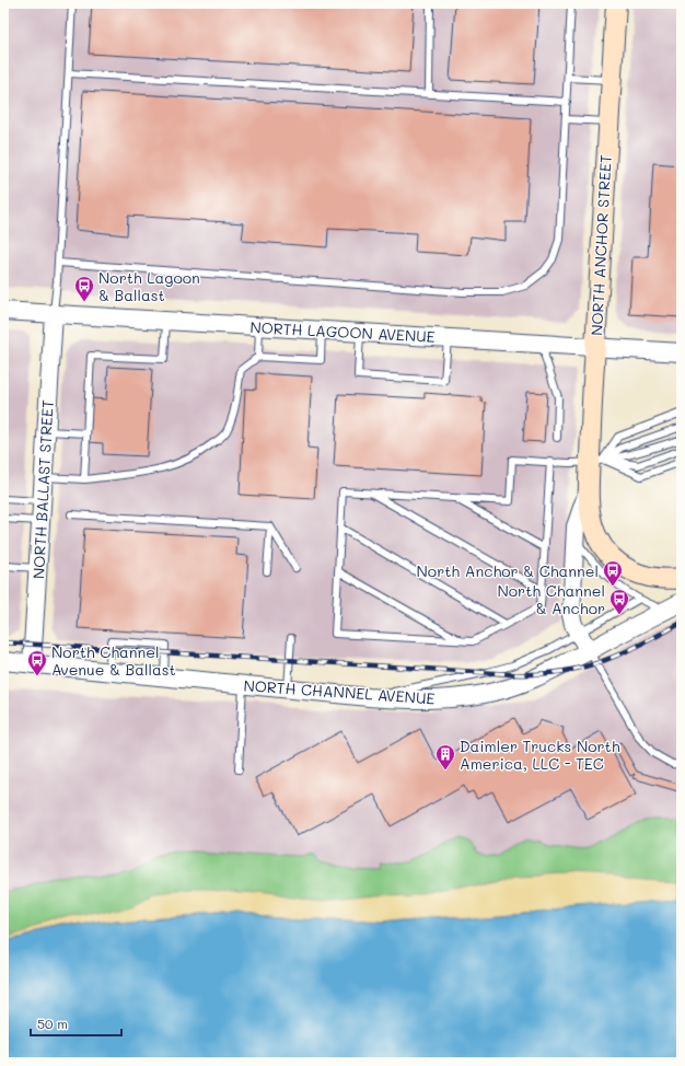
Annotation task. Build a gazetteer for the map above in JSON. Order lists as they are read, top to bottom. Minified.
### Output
{"streets":{"main road":["NORTH ANCHOR STREET"],"street":["NORTH LAGOON AVENUE","NORTH BALLAST STREET","NORTH CHANNEL AVENUE"]},"crossings":[["NORTH ANCHOR STREET","NORTH LAGOON AVENUE"],["NORTH ANCHOR STREET","NORTH CHANNEL AVENUE"],["NORTH LAGOON AVENUE","NORTH BALLAST STREET"],["NORTH BALLAST STREET","NORTH CHANNEL AVENUE"]],"places":{"bus stop":["North Lagoon & Ballast","North Anchor & Channel","North Channel & Anchor","North Channel Avenue & Ballast"],"building":["Daimler Trucks North America, LLC - TEC"]},"scale_bar":"50 m"}
